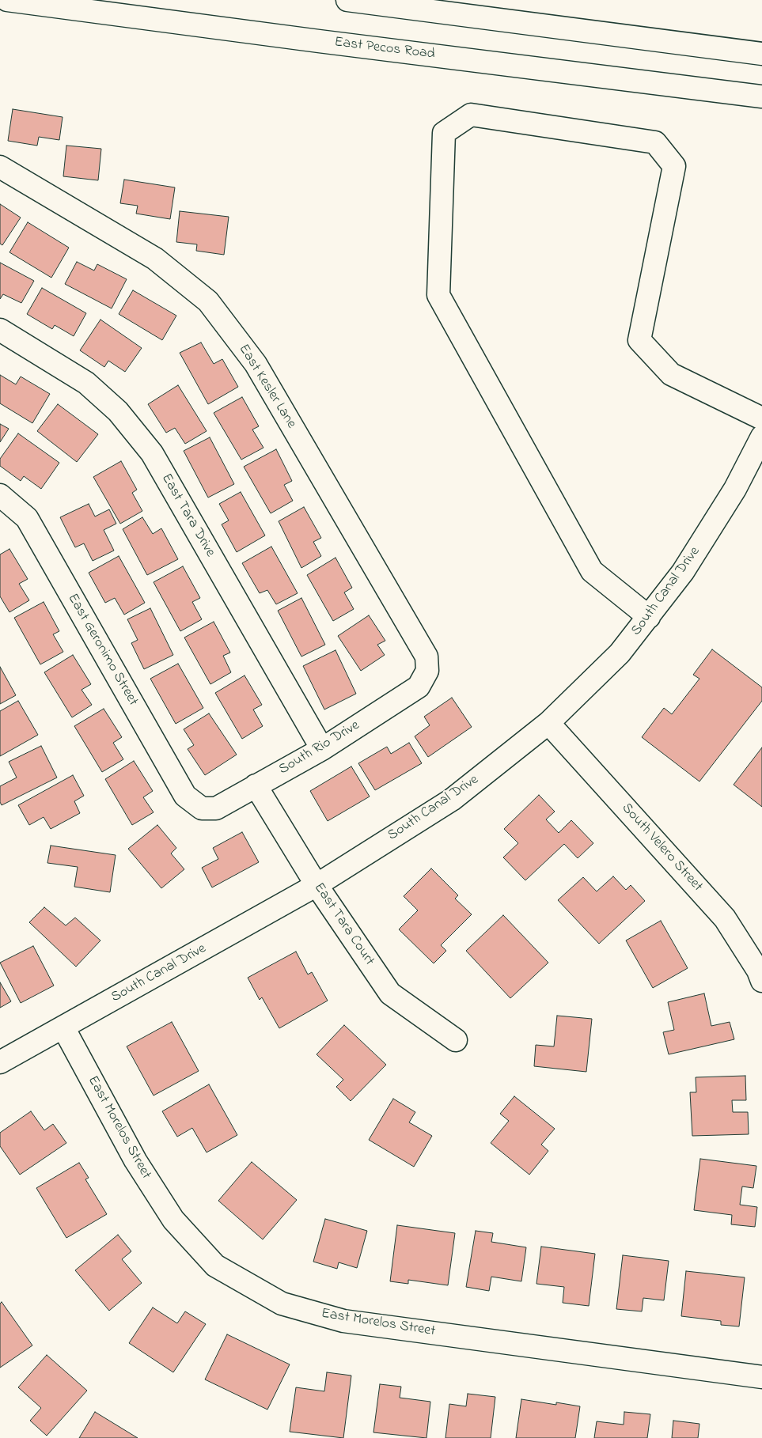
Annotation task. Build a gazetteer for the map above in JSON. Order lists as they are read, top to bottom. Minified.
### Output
{"streets":{"street":["East Pecos Road","East Kesler Lane","East Tara Drive","South Canal Drive","East Geronimo Street","South Rio Drive","South Velero Street","East Tara Court","East Morelos Street"]},"crossings":[["East Kesler Lane","South Rio Drive"],["East Tara Drive","South Rio Drive"],["South Canal Drive","South Velero Street"],["South Canal Drive","East Tara Court"],["South Canal Drive","East Morelos Street"],["East Geronimo Street","South Rio Drive"],["South Rio Drive","East Tara Court"]]}
